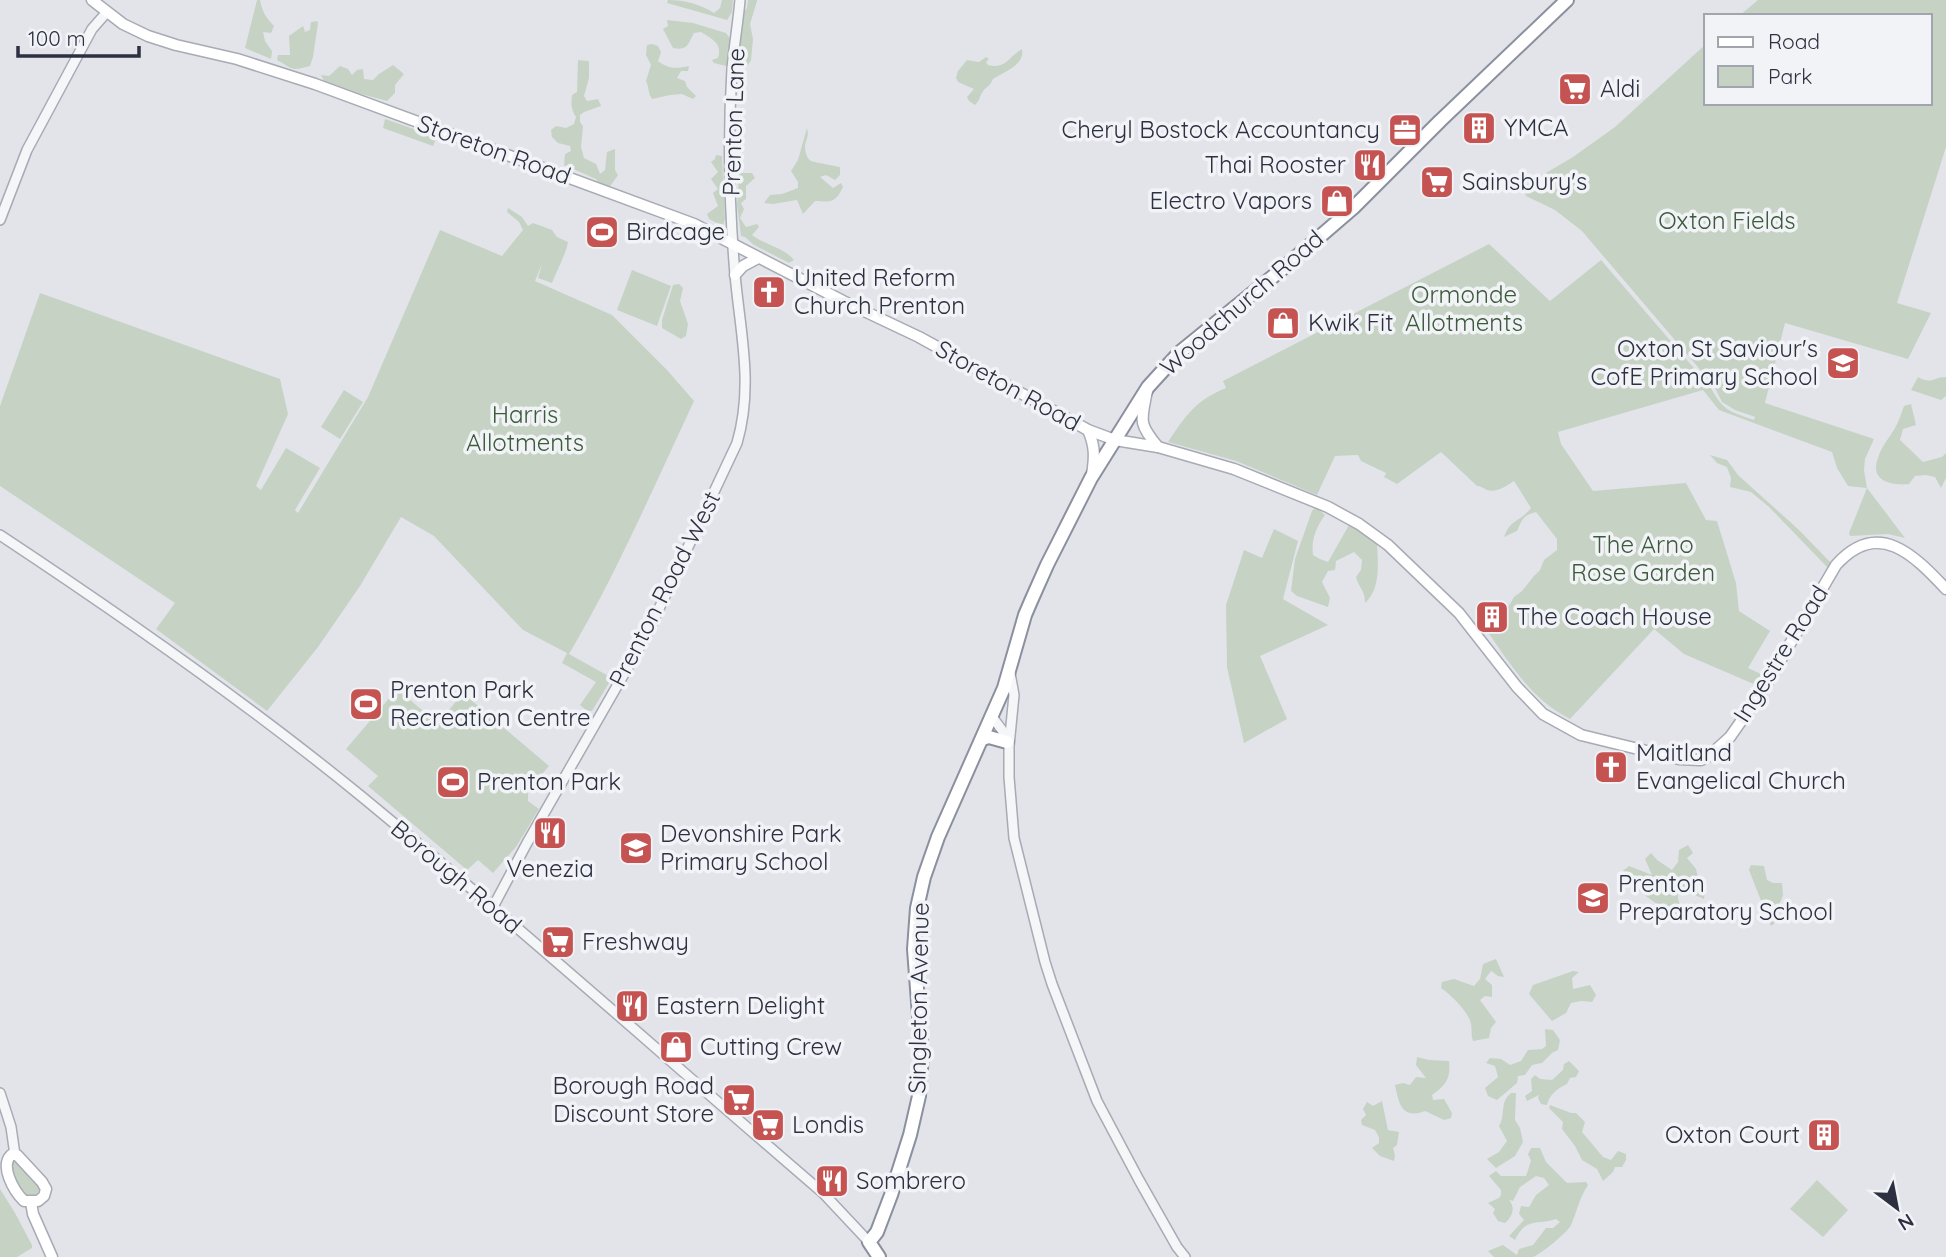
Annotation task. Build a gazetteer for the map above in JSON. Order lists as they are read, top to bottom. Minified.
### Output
{"streets":{"highway":["Woodchurch Road","Borough Road","Singleton Avenue"],"main road":["Storeton Road","Ingestre Road"],"street":["Prenton Lane","Prenton Road West"]},"crossings":[["Prenton Lane","Storeton Road"],["Prenton Lane","Prenton Road West"],["Storeton Road","Woodchurch Road"],["Storeton Road","Prenton Road West"],["Storeton Road","Ingestre Road"],["Woodchurch Road","Singleton Avenue"],["Prenton Road West","Borough Road"],["Borough Road","Singleton Avenue"]],"parks":["Oxton Fields","Ormonde Allotments","Harris Allotments","The Arno Rose Garden"],"places":{"supermarket":["Aldi","Sainsbury's","Freshway","Borough Road Discount Store","Londis"],"building":["YMCA","The Coach House","Oxton Court"],"office":["Cheryl Bostock Accountancy"],"restaurant":["Thai Rooster","Venezia","Eastern Delight","Sombrero"],"shop":["Electro Vapors","Kwik Fit","Cutting Crew"],"sports":["Birdcage","Prenton Park Recreation Centre","Prenton Park"],"church":["United Reform Church Prenton","Maitland Evangelical Church"],"school or university":["Oxton St Saviour's CofE Primary School","Devonshire Park Primary School","Prenton Preparatory School"]},"legend":["Road","Park"],"scale_bar":"100 m","north":"bottom right"}
